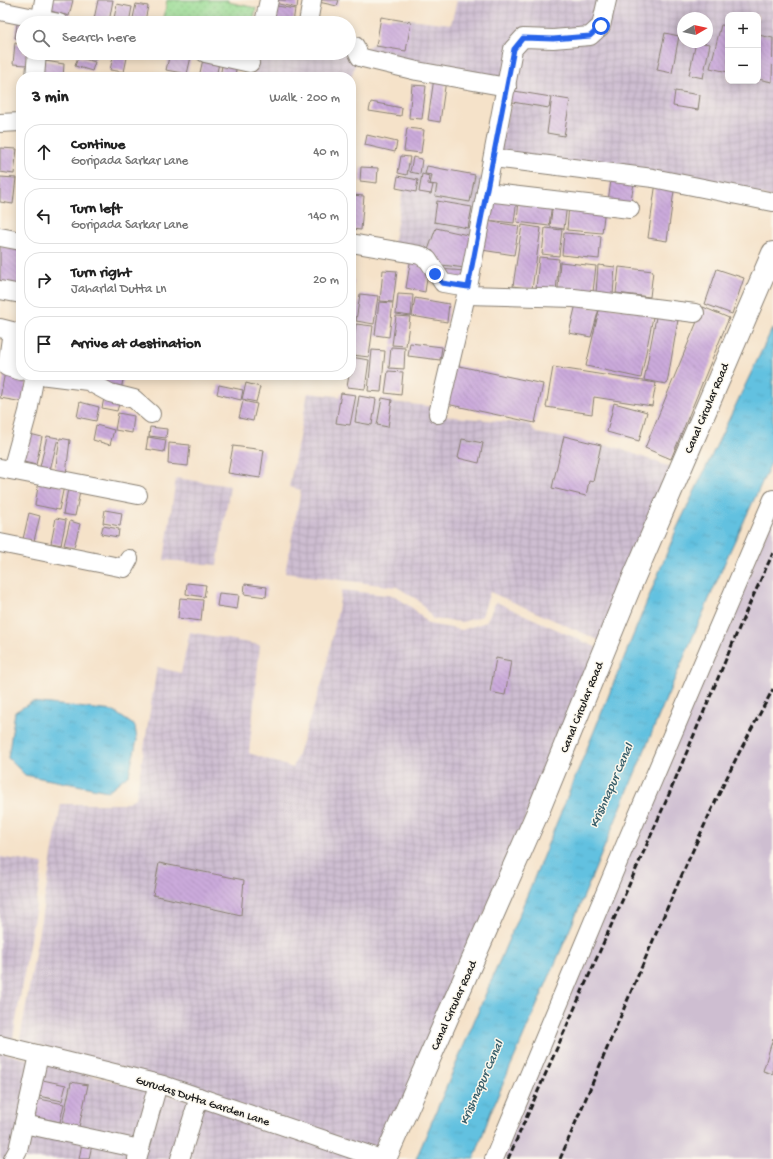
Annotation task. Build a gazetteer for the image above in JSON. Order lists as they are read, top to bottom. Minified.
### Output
{"streets":{"main road":["Canal Circular Road"],"street":["Gurudas Dutta Garden Lane"]},"water":["Krishnapur Canal"],"north":"right","page":{"map_buttons":["+","−"],"search":"Search here","heading":["3 min","Walk · 200 m"],"list":[["Continue","Goripada Sarkar Lane","40 m"],["Turn left","Goripada Sarkar Lane","140 m"],["Turn right","Jaharlal Dutta Ln","20 m"],"Arrive at destination"]}}
